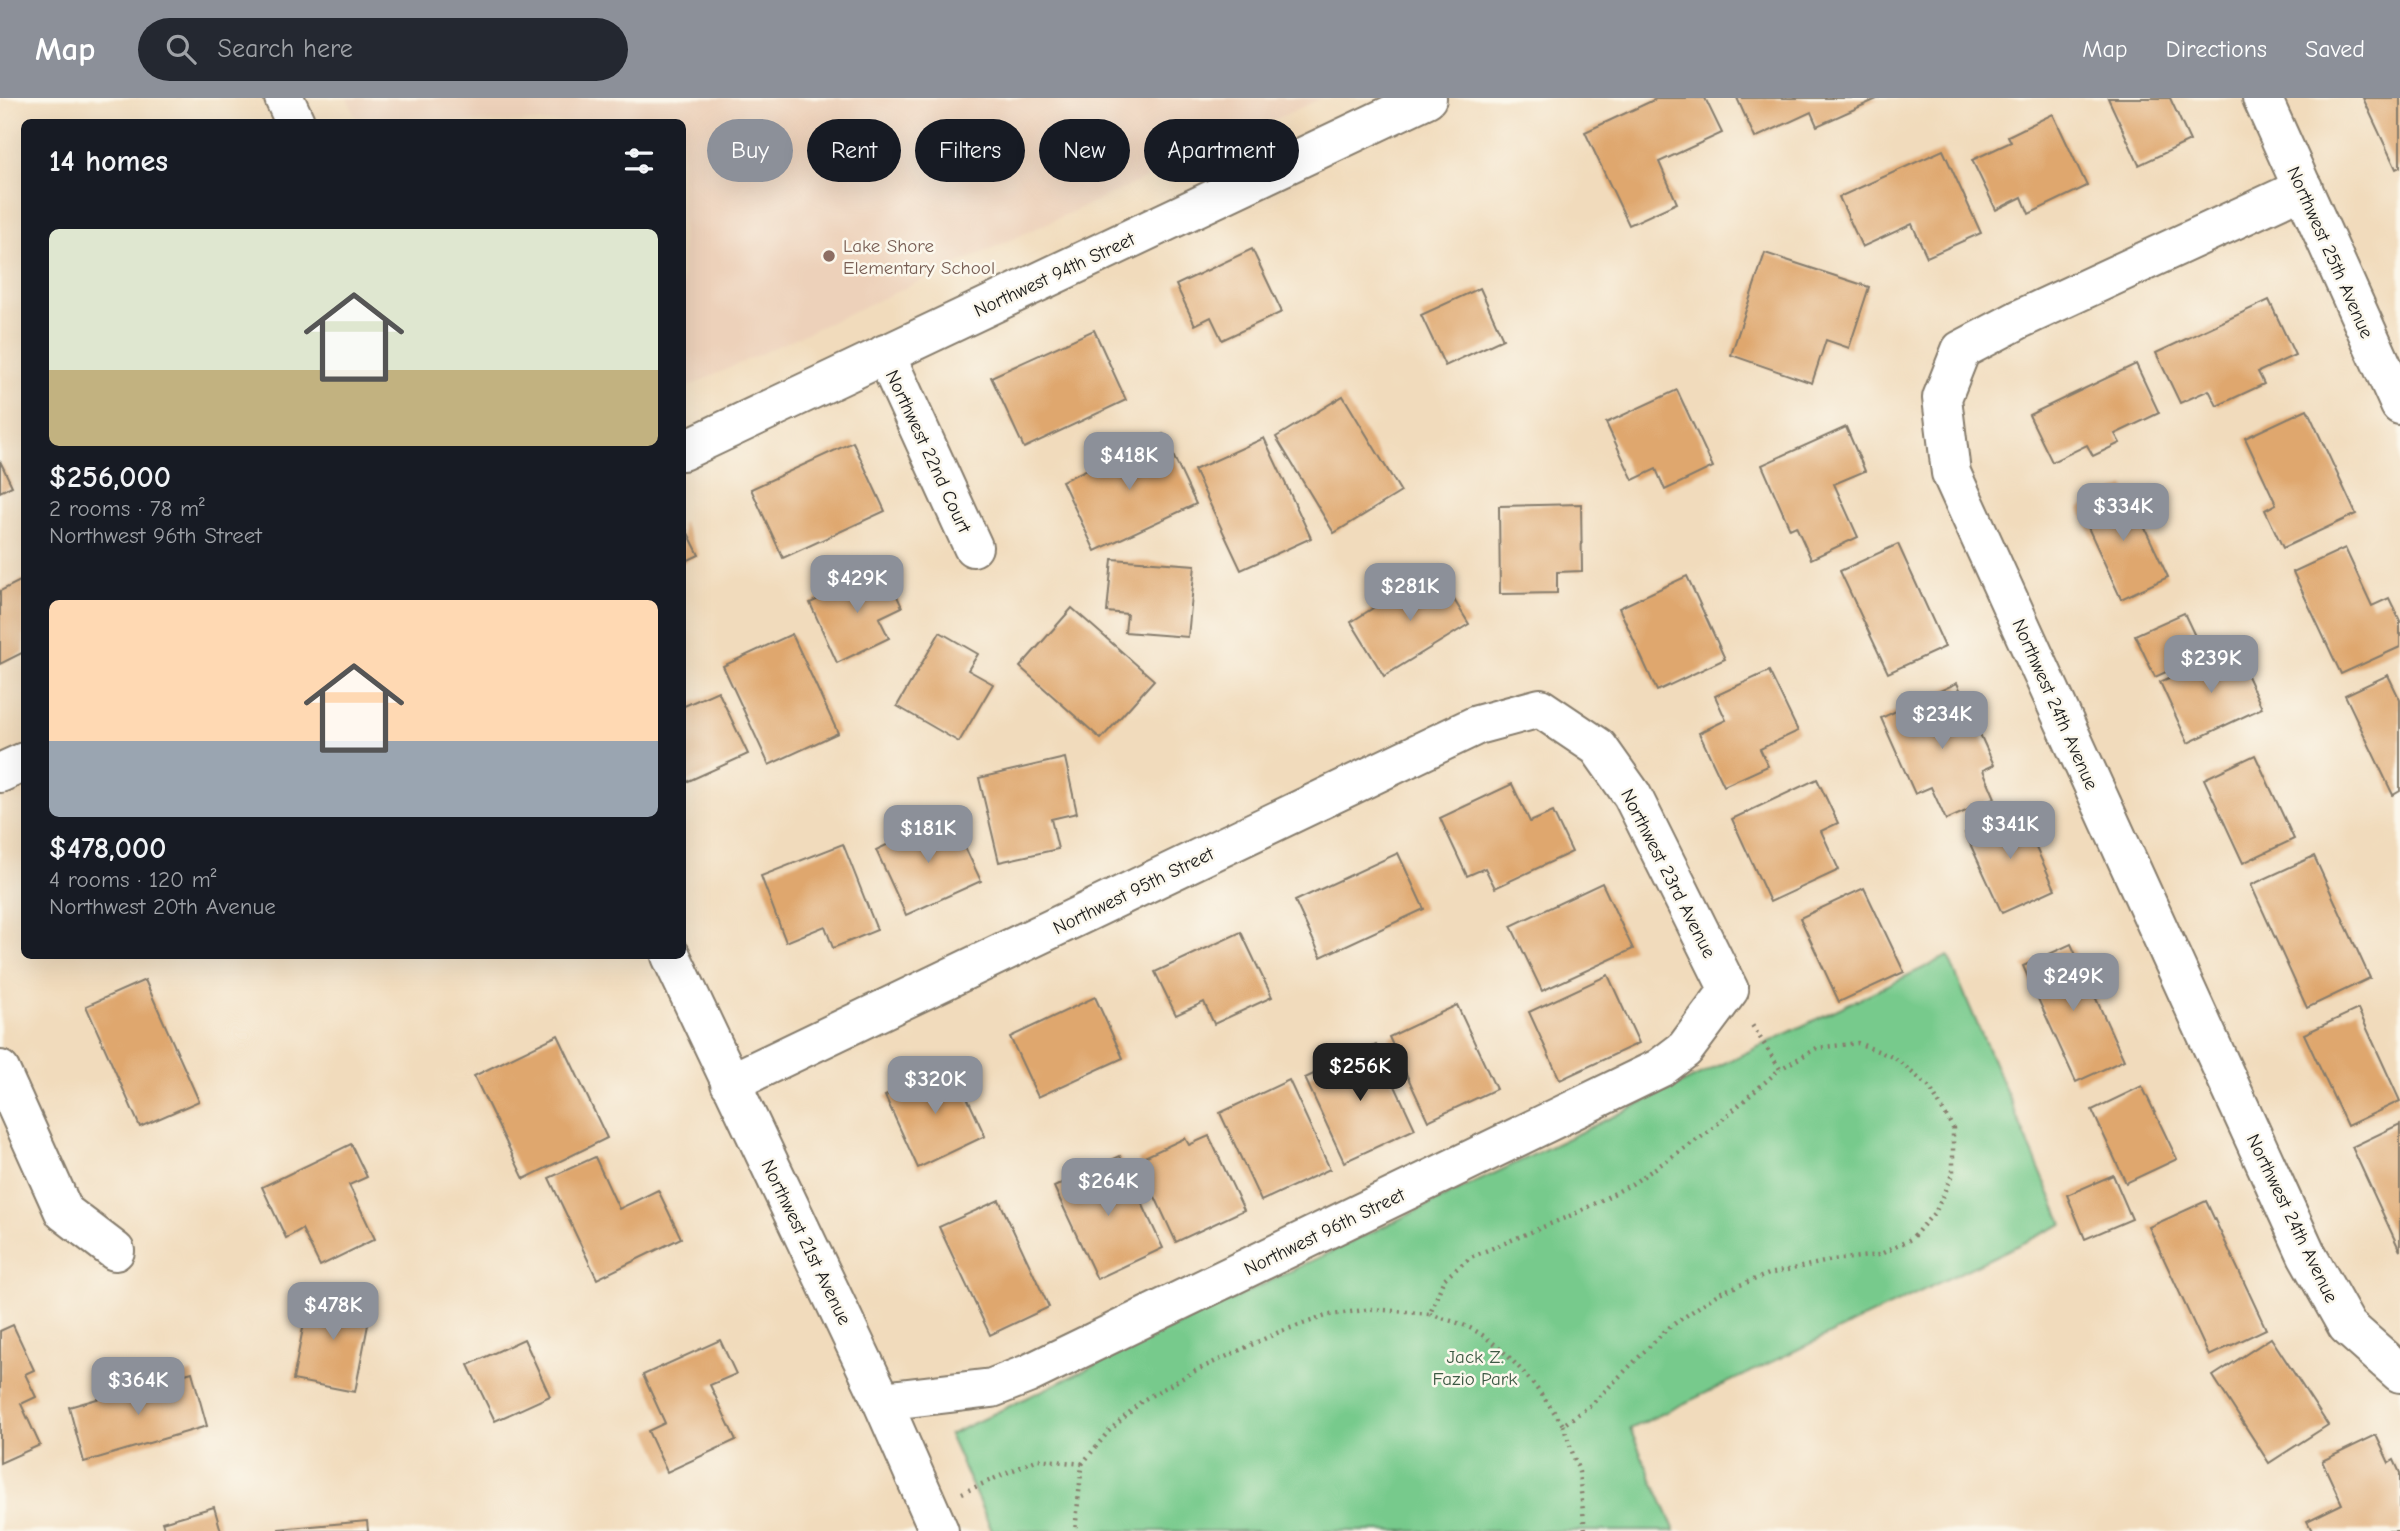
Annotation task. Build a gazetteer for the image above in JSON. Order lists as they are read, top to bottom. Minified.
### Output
{"streets":{"street":["Northwest 25th Avenue","Northwest 94th Street","Northwest 22nd Court","Northwest 24th Avenue","Northwest 23rd Avenue","Northwest 95th Street","Northwest 96th Street","Northwest 21st Avenue"]},"crossings":[["Northwest 25th Avenue","Northwest 24th Avenue"],["Northwest 94th Street","Northwest 22nd Court"],["Northwest 23rd Avenue","Northwest 95th Street"],["Northwest 23rd Avenue","Northwest 96th Street"],["Northwest 95th Street","Northwest 21st Avenue"],["Northwest 96th Street","Northwest 21st Avenue"]],"parks":["Jack Z. Fazio Park"],"places":["Lake Shore Elementary School"],"page":{"header":"Map","search":"Search here","nav":["Map","Directions","Saved"],"chip":["Buy","Rent","Filters","New","Apartment"],"heading":"14 homes","list":[{"name":"$256,000","note":"2 rooms · 78 m² · Northwest 96th Street"},{"name":"$478,000","note":"4 rooms · 120 m² · Northwest 20th Avenue"}],"price":["$418K","$334K","$429K","$281K","$239K","$234K","$341K","$181K","$249K","$256K","$320K","$264K","$478K","$364K"]}}
